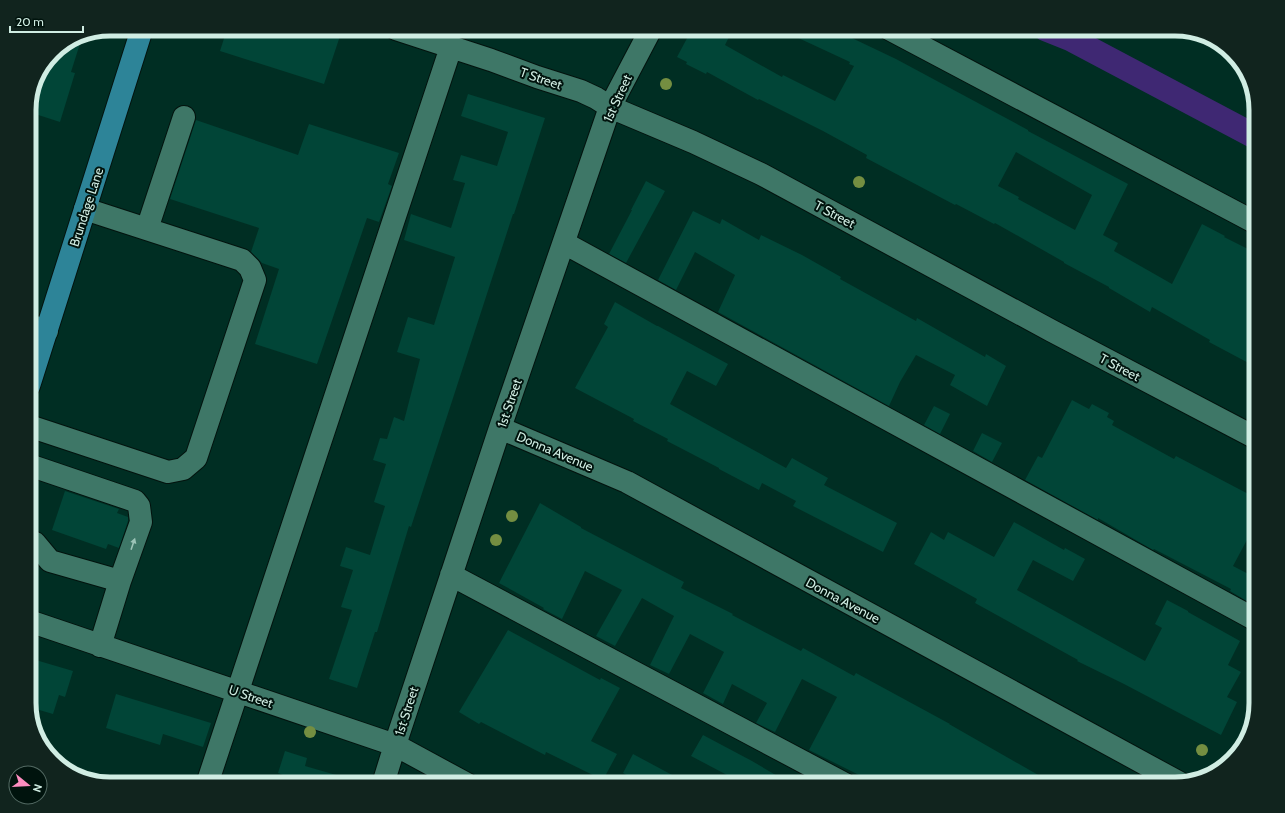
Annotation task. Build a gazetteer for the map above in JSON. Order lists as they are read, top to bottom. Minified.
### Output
{"streets":{"main road":["Brundage Lane"],"street":["T Street","1st Street","Donna Avenue","U Street"]},"crossings":[["T Street","1st Street"],["1st Street","Donna Avenue"],["1st Street","U Street"]],"scale_bar":"20 m","north":"right"}
